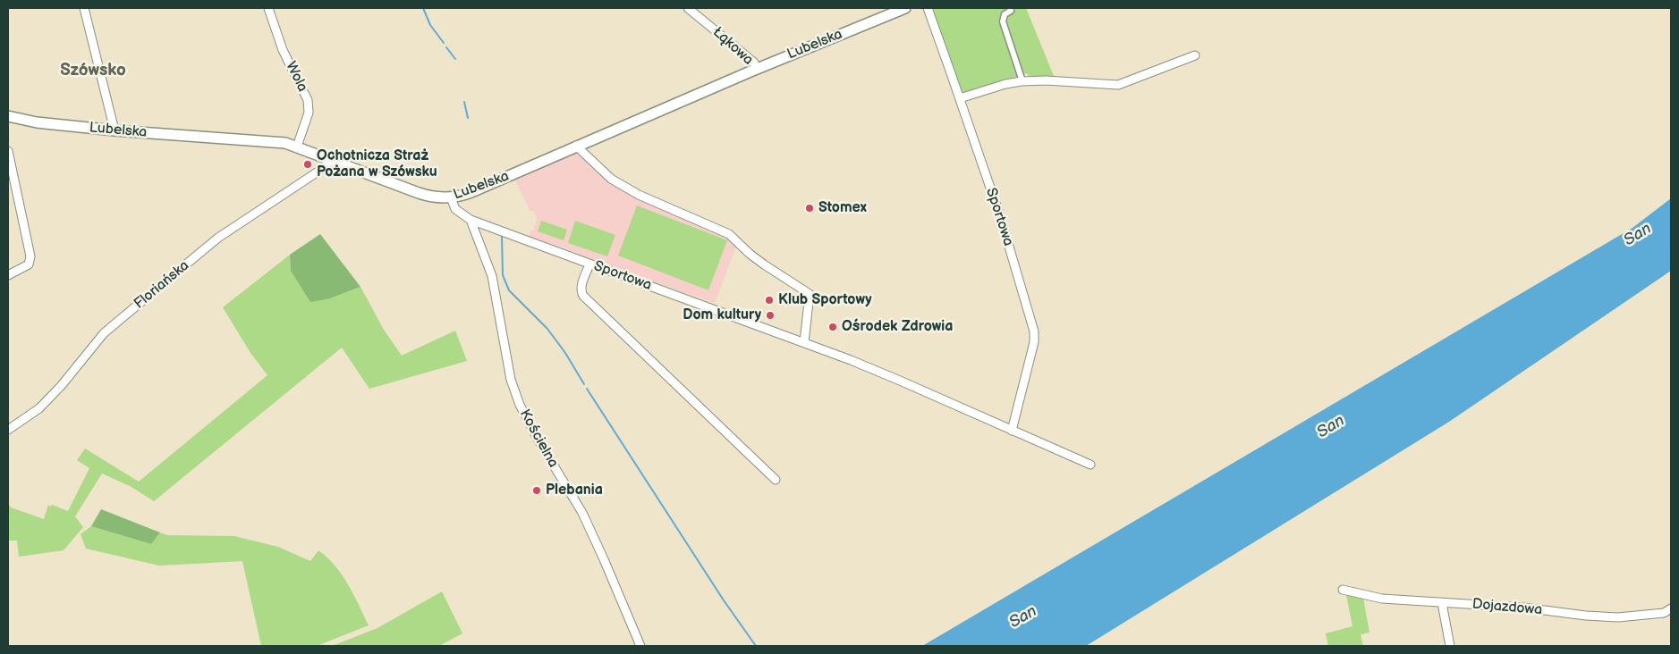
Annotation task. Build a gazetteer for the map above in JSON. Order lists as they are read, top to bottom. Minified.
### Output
{"streets":{"main road":["Lubelska"],"street":["Łąkowa","Wola","Sportowa","Floriańska","Kościelna","Dojazdowa"]},"crossings":[["Lubelska","Łąkowa"],["Lubelska","Wola"],["Lubelska","Sportowa"],["Lubelska","Floriańska"],["Sportowa","Kościelna"]],"districts":["Szówsko"],"water":["San"],"places":["Ochotnicza Straż Pożana w Szówsku","Stomex","Klub Sportowy","Dom kultury","Ośrodek Zdrowia","Plebania"]}
